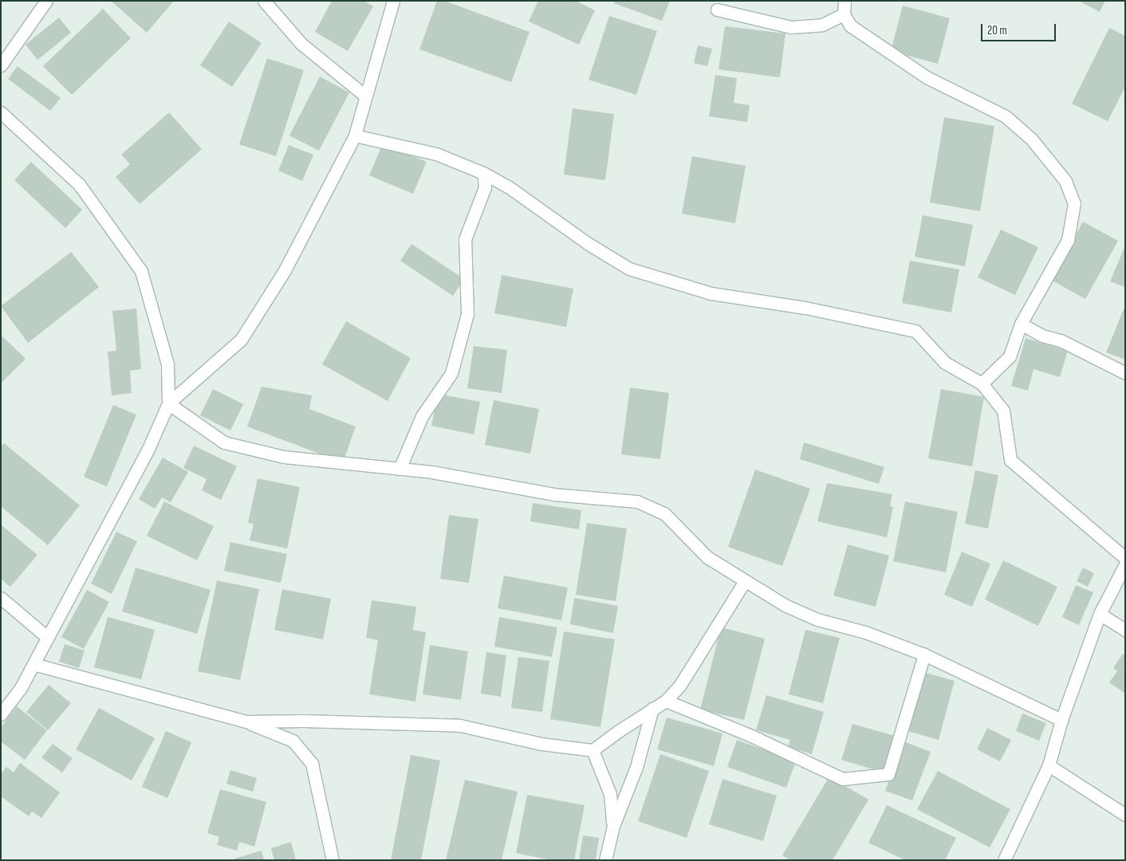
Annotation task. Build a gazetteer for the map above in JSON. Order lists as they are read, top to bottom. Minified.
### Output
{"scale_bar":"20 m"}
